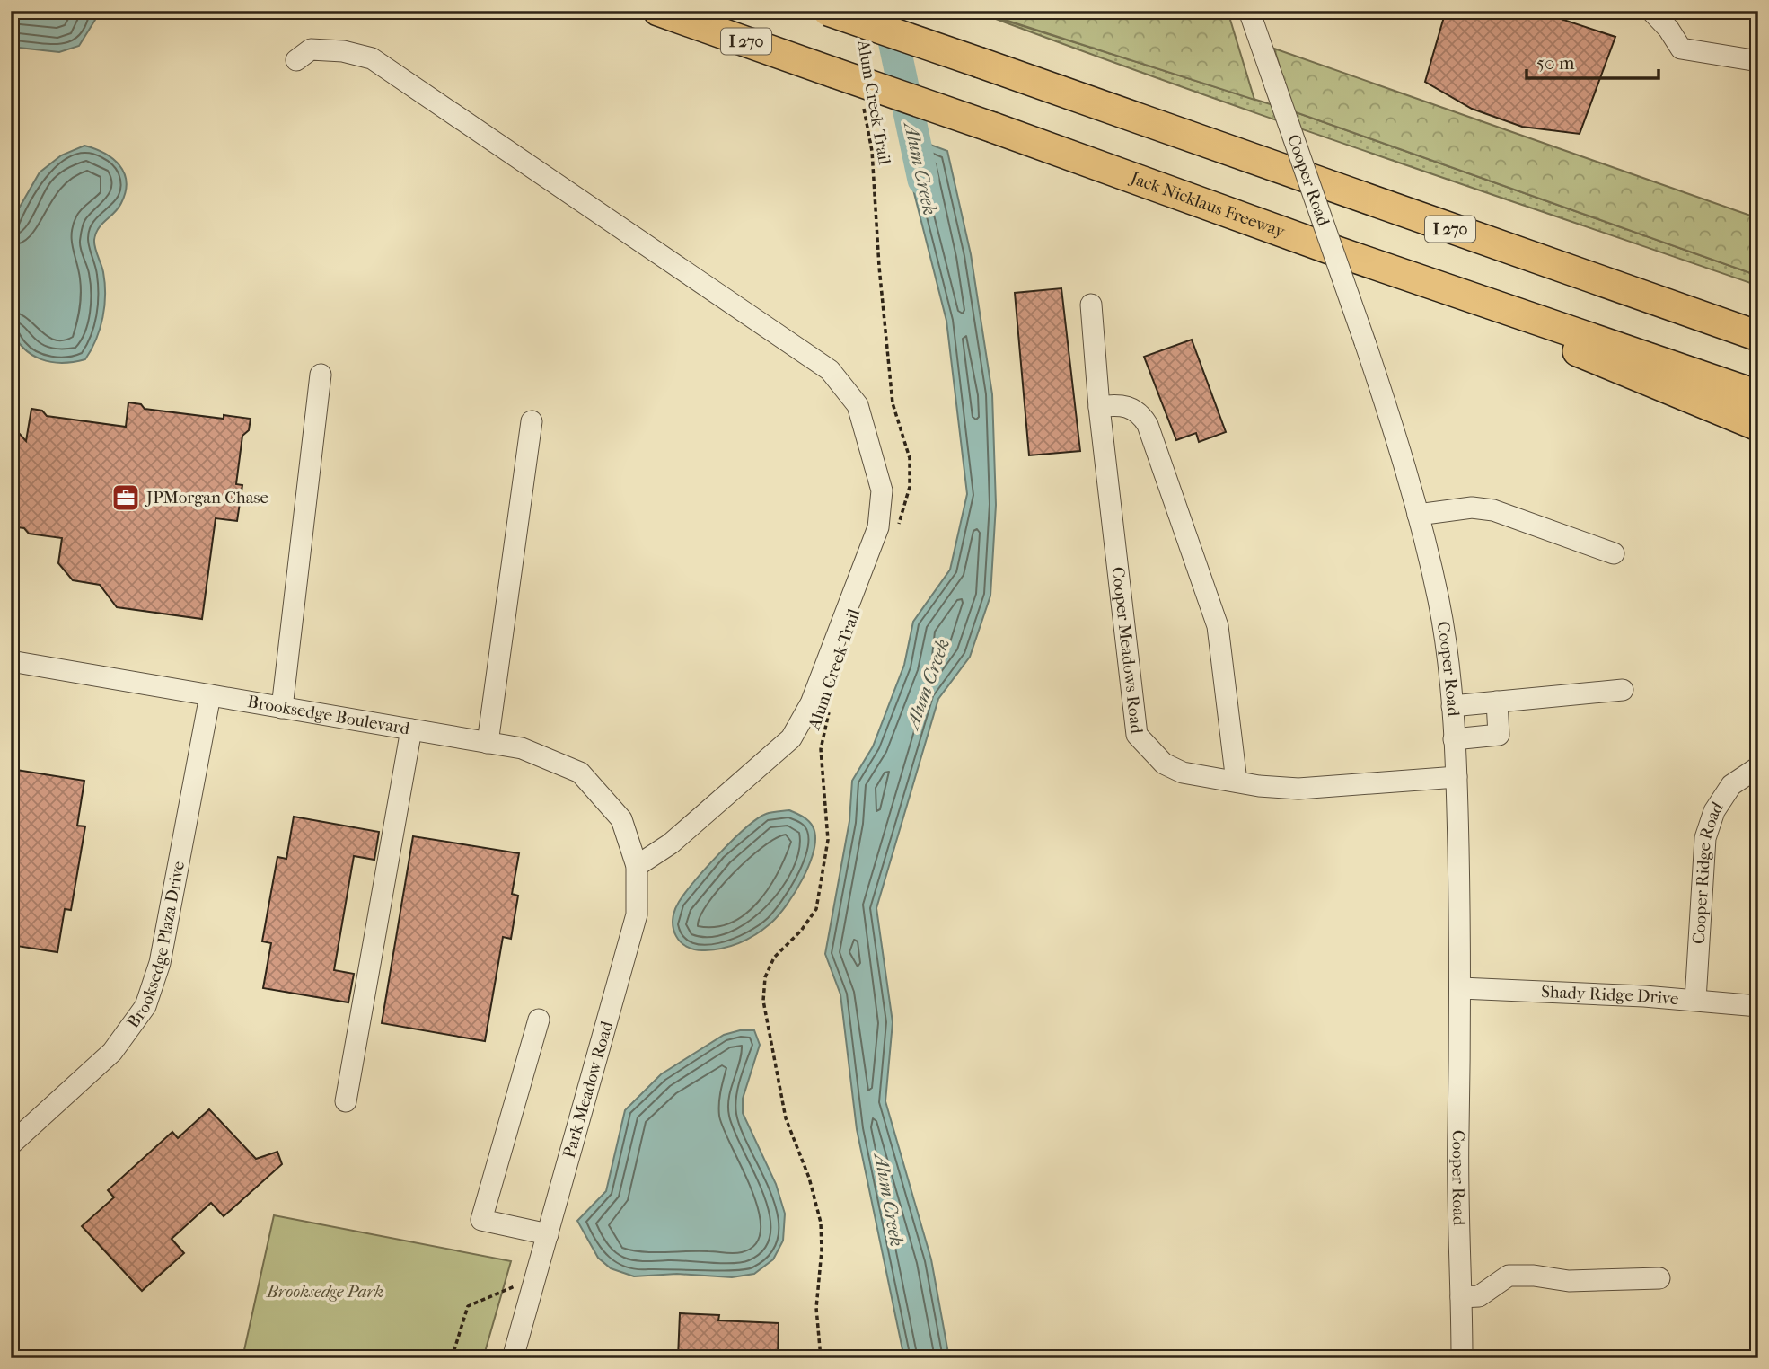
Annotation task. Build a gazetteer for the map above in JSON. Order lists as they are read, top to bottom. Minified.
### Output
{"streets":{"highway":["I 270","Jack Nicklaus Freeway"],"street":["Cooper Road","Cooper Meadows Road","Brooksedge Boulevard","Cooper Ridge Road","Brooksedge Plaza Drive","Shady Ridge Drive","Park Meadow Road"],"path":["Alum Creek Trail"]},"crossings":[["Cooper Road","Cooper Meadows Road"],["Cooper Road","Shady Ridge Drive"],["Brooksedge Boulevard","Brooksedge Plaza Drive"],["Brooksedge Boulevard","Park Meadow Road"],["Cooper Ridge Road","Shady Ridge Drive"]],"water":["Alum Creek"],"parks":["Brooksedge Park"],"places":{"office":["JPMorgan Chase"]},"scale_bar":"50 m"}
